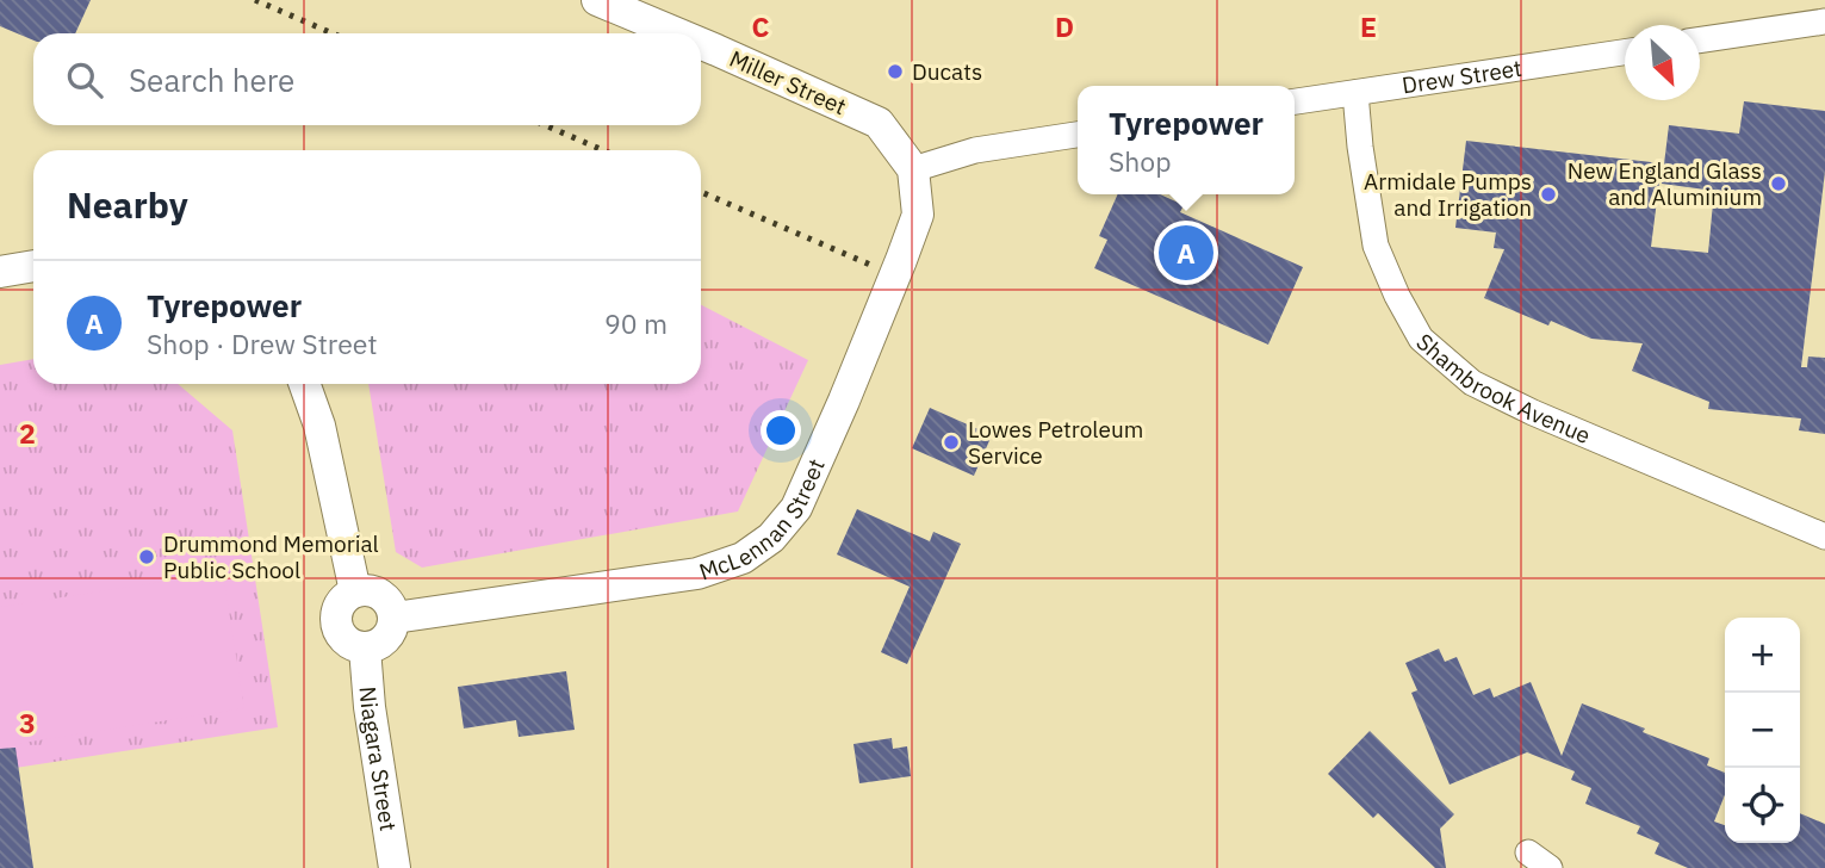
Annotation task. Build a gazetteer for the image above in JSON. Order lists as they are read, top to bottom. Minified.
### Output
{"streets":{"street":["Drew Street","Miller Street","Shambrook Avenue","McLennan Street","Niagara Street"]},"crossings":[["Drew Street","Shambrook Avenue"],["Miller Street","McLennan Street"],["McLennan Street","Niagara Street"]],"places":["Ducats","New England Glass and Aluminium","Armidale Pumps and Irrigation","Lowes Petroleum Service","Drummond Memorial Public School"],"north":"bottom right","page":{"search":"Search here","popup":["Tyrepower","Shop"],"heading":"Nearby","pins":"A","list":[{"mark":"A","name":"Tyrepower","note":"Shop · Drew Street","value":"90 m"}],"map_buttons":["+","−"]},"grid":{"columns":["C","D","E"],"rows":["2","3"]}}
